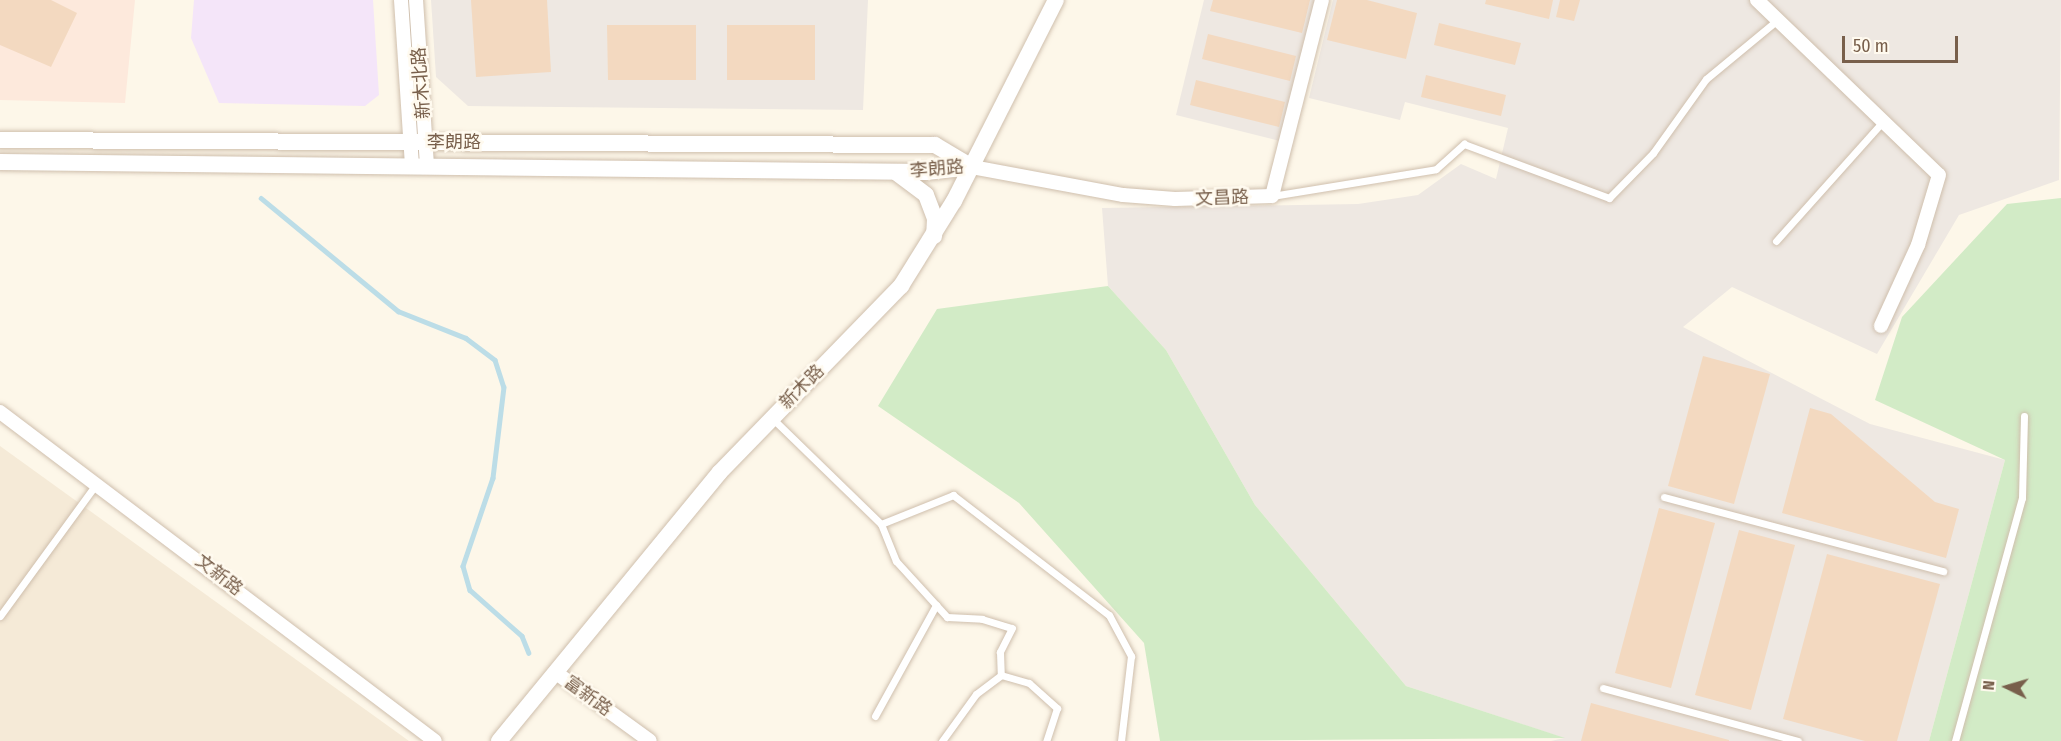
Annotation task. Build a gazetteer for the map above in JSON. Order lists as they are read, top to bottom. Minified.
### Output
{"streets":{"street":["新木北路","李朗路","文昌路","新木路","文新路","富新路"]},"crossings":[["新木北路","李朗路"],["李朗路","文昌路"],["李朗路","新木路"],["文昌路","新木路"],["新木路","富新路"]],"scale_bar":"50 m","north":"left"}
